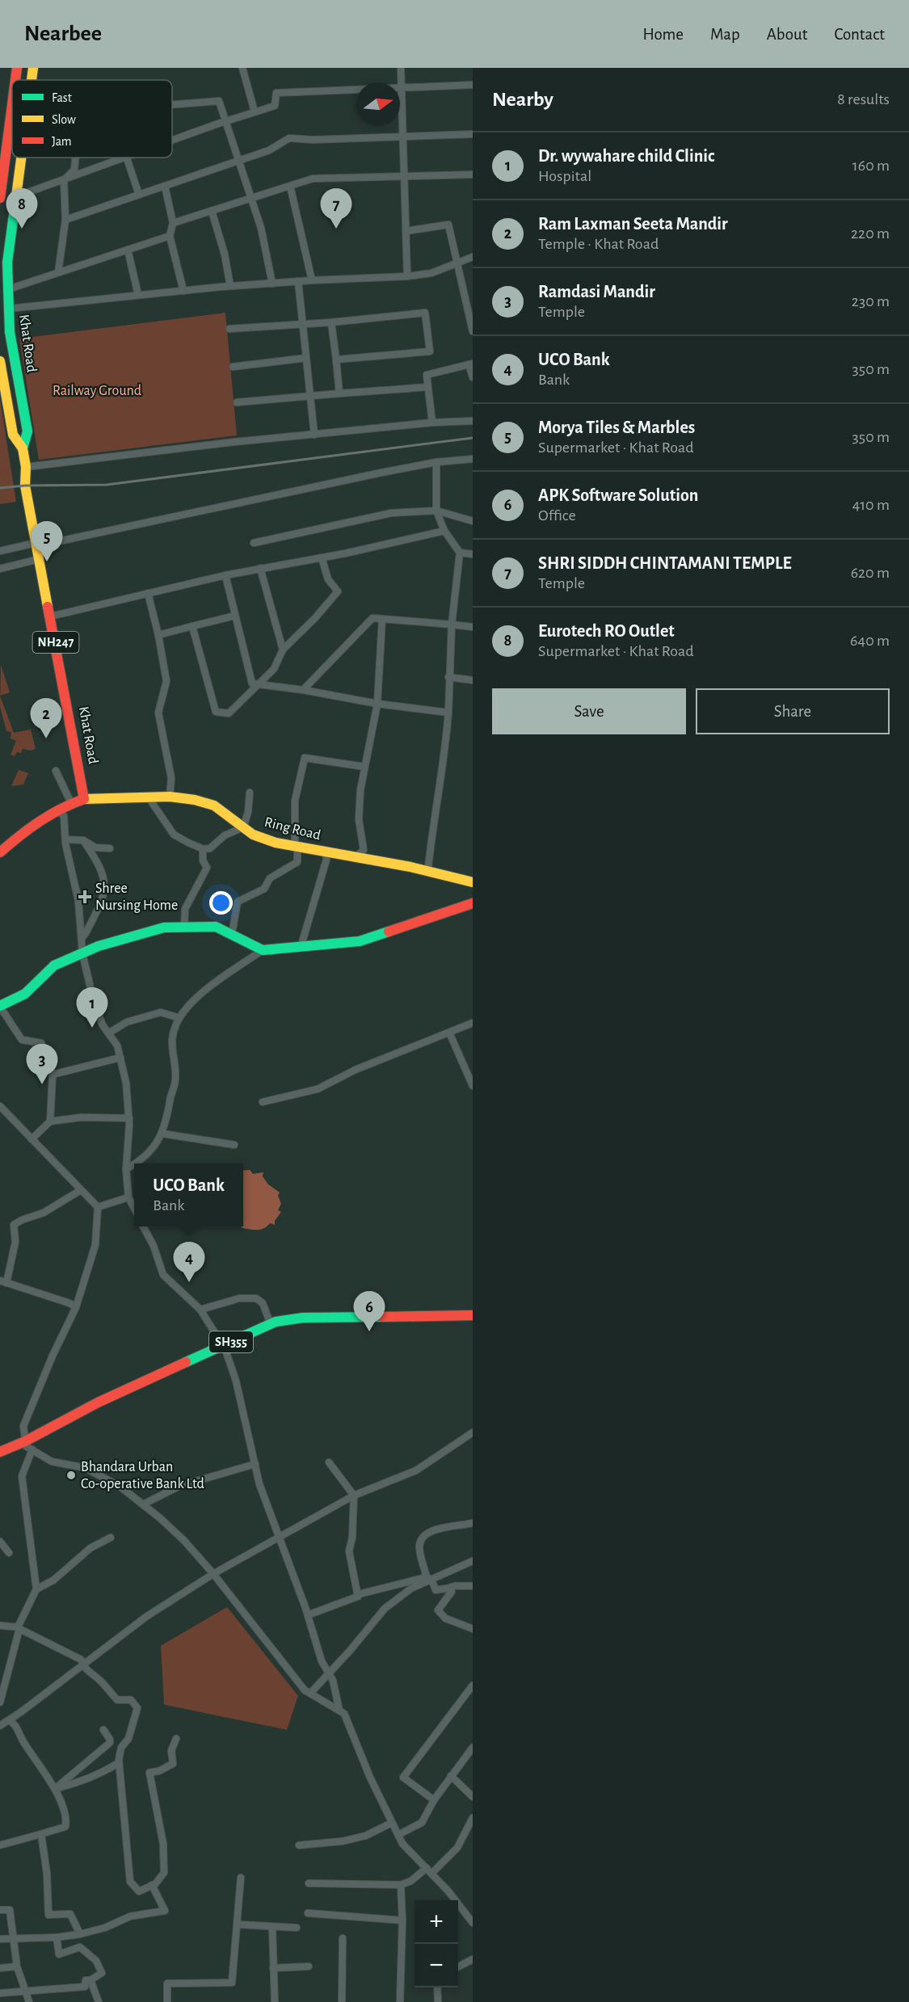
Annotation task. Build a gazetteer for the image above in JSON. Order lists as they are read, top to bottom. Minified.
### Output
{"streets":{"main road":["Khat Road","NH247","Ring Road","SH355"]},"crossings":[["Khat Road","Ring Road"]],"parks":["Railway Ground"],"places":{"health":["Shree Nursing Home"],"other":["Bhandara Urban Co-operative Bank Ltd"]},"legend":["Fast","Slow","Jam"],"north":"right","page":{"header":"Nearbee","nav":["Home","Map","About","Contact"],"heading":["Nearby","8 results"],"list":[{"mark":"1","name":"Dr. wywahare child Clinic","note":"Hospital","value":"160 m"},{"mark":"2","name":"Ram Laxman Seeta Mandir","note":"Temple · Khat Road","value":"220 m"},{"mark":"3","name":"Ramdasi Mandir","note":"Temple","value":"230 m"},{"mark":"4","name":"UCO Bank","note":"Bank","value":"350 m"},{"mark":"5","name":"Morya Tiles & Marbles","note":"Supermarket · Khat Road","value":"350 m"},{"mark":"6","name":"APK Software Solution","note":"Office","value":"410 m"},{"mark":"7","name":"SHRI SIDDH CHINTAMANI TEMPLE","note":"Temple","value":"620 m"},{"mark":"8","name":"Eurotech RO Outlet","note":"Supermarket · Khat Road","value":"640 m"}],"pins":["7","8","5","2","1","3","4","6"],"buttons":["Save","Share"],"popup":["UCO Bank","Bank"],"map_buttons":["+","−"]}}
